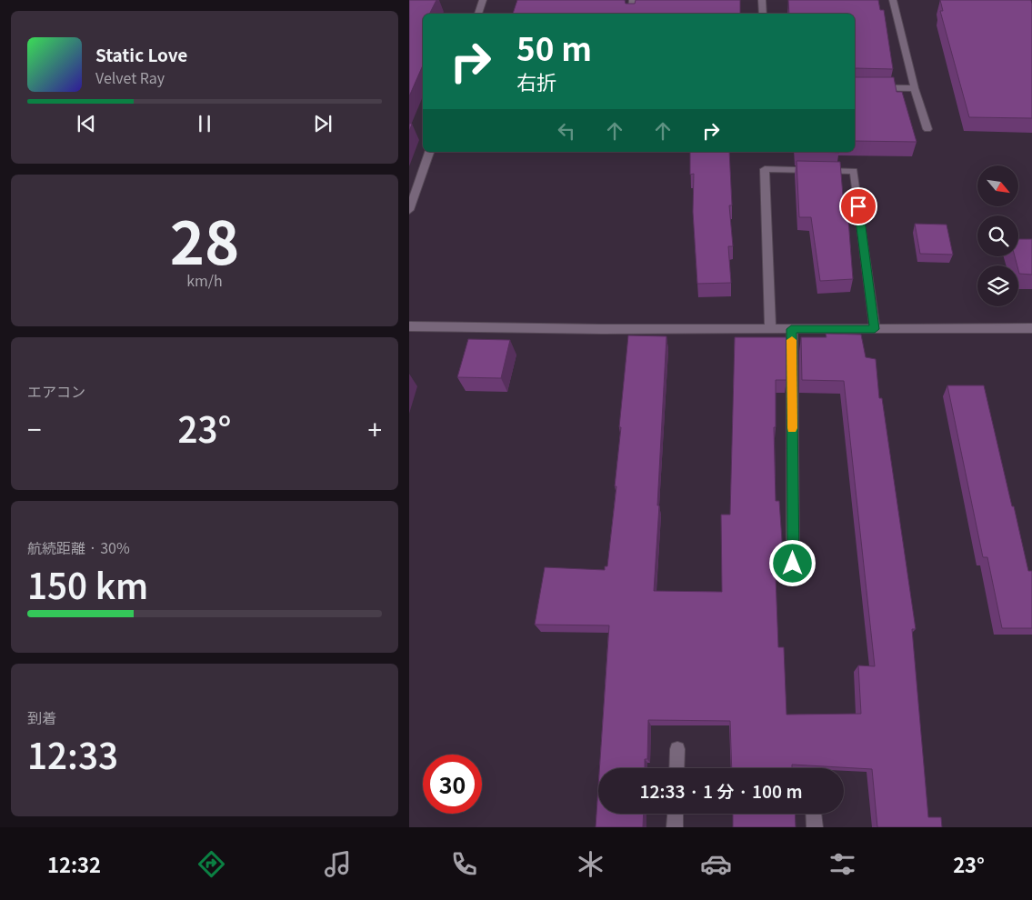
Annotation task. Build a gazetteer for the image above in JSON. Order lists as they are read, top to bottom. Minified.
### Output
{"north":"bottom right","page":{"turn":["50 m","右折"],"song":["Static Love","Velvet Ray"],"tile":[["28","km/h"],"エアコン",["航続距離 · 30%","150 km"],["到着","12:33"]],"heat":["−","23°","+"],"limit":"30","trip":"12:33 · 1 分 · 100 m","tabs":["12:32","23°"]}}
